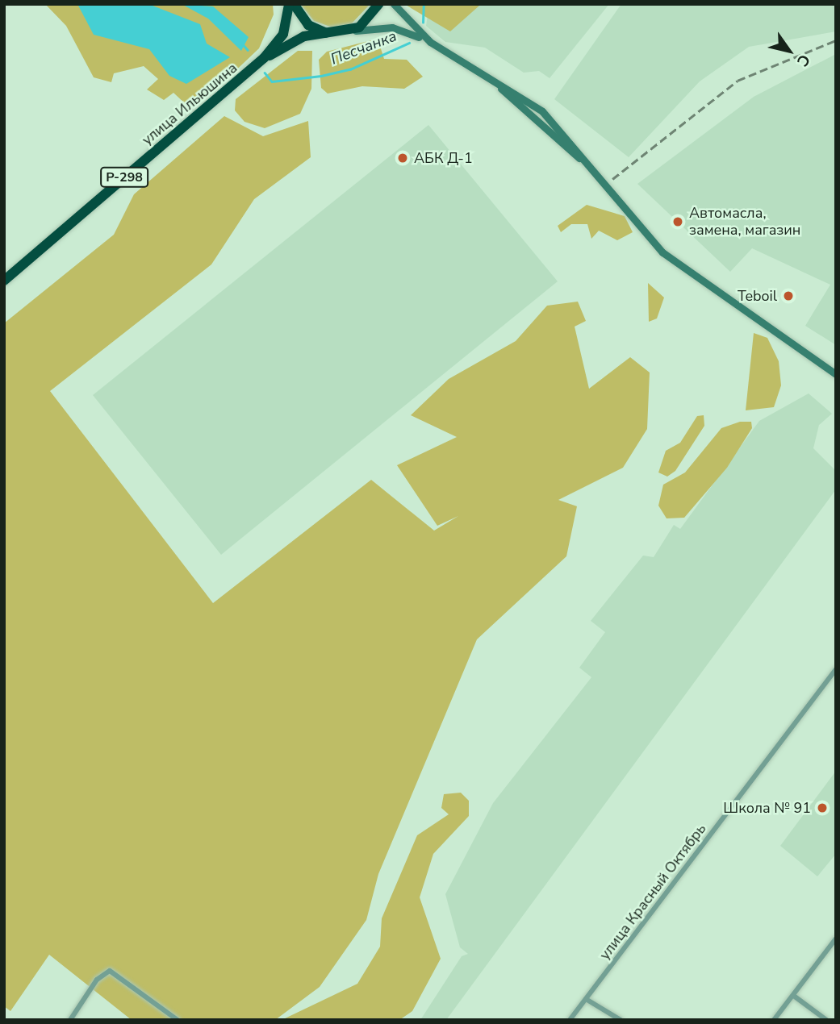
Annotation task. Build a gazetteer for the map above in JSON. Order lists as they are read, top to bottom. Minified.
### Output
{"streets":{"highway":["улица Ильюшина","Р-298"],"street":["улица Красный Октябрь"]},"crossings":[["улица Ильюшина","Р-298"]],"water":["Песчанка"],"places":["АБК Д-1","Автомасла, замена, магазин","Teboil","Школа № 91"],"north":"bottom right"}
